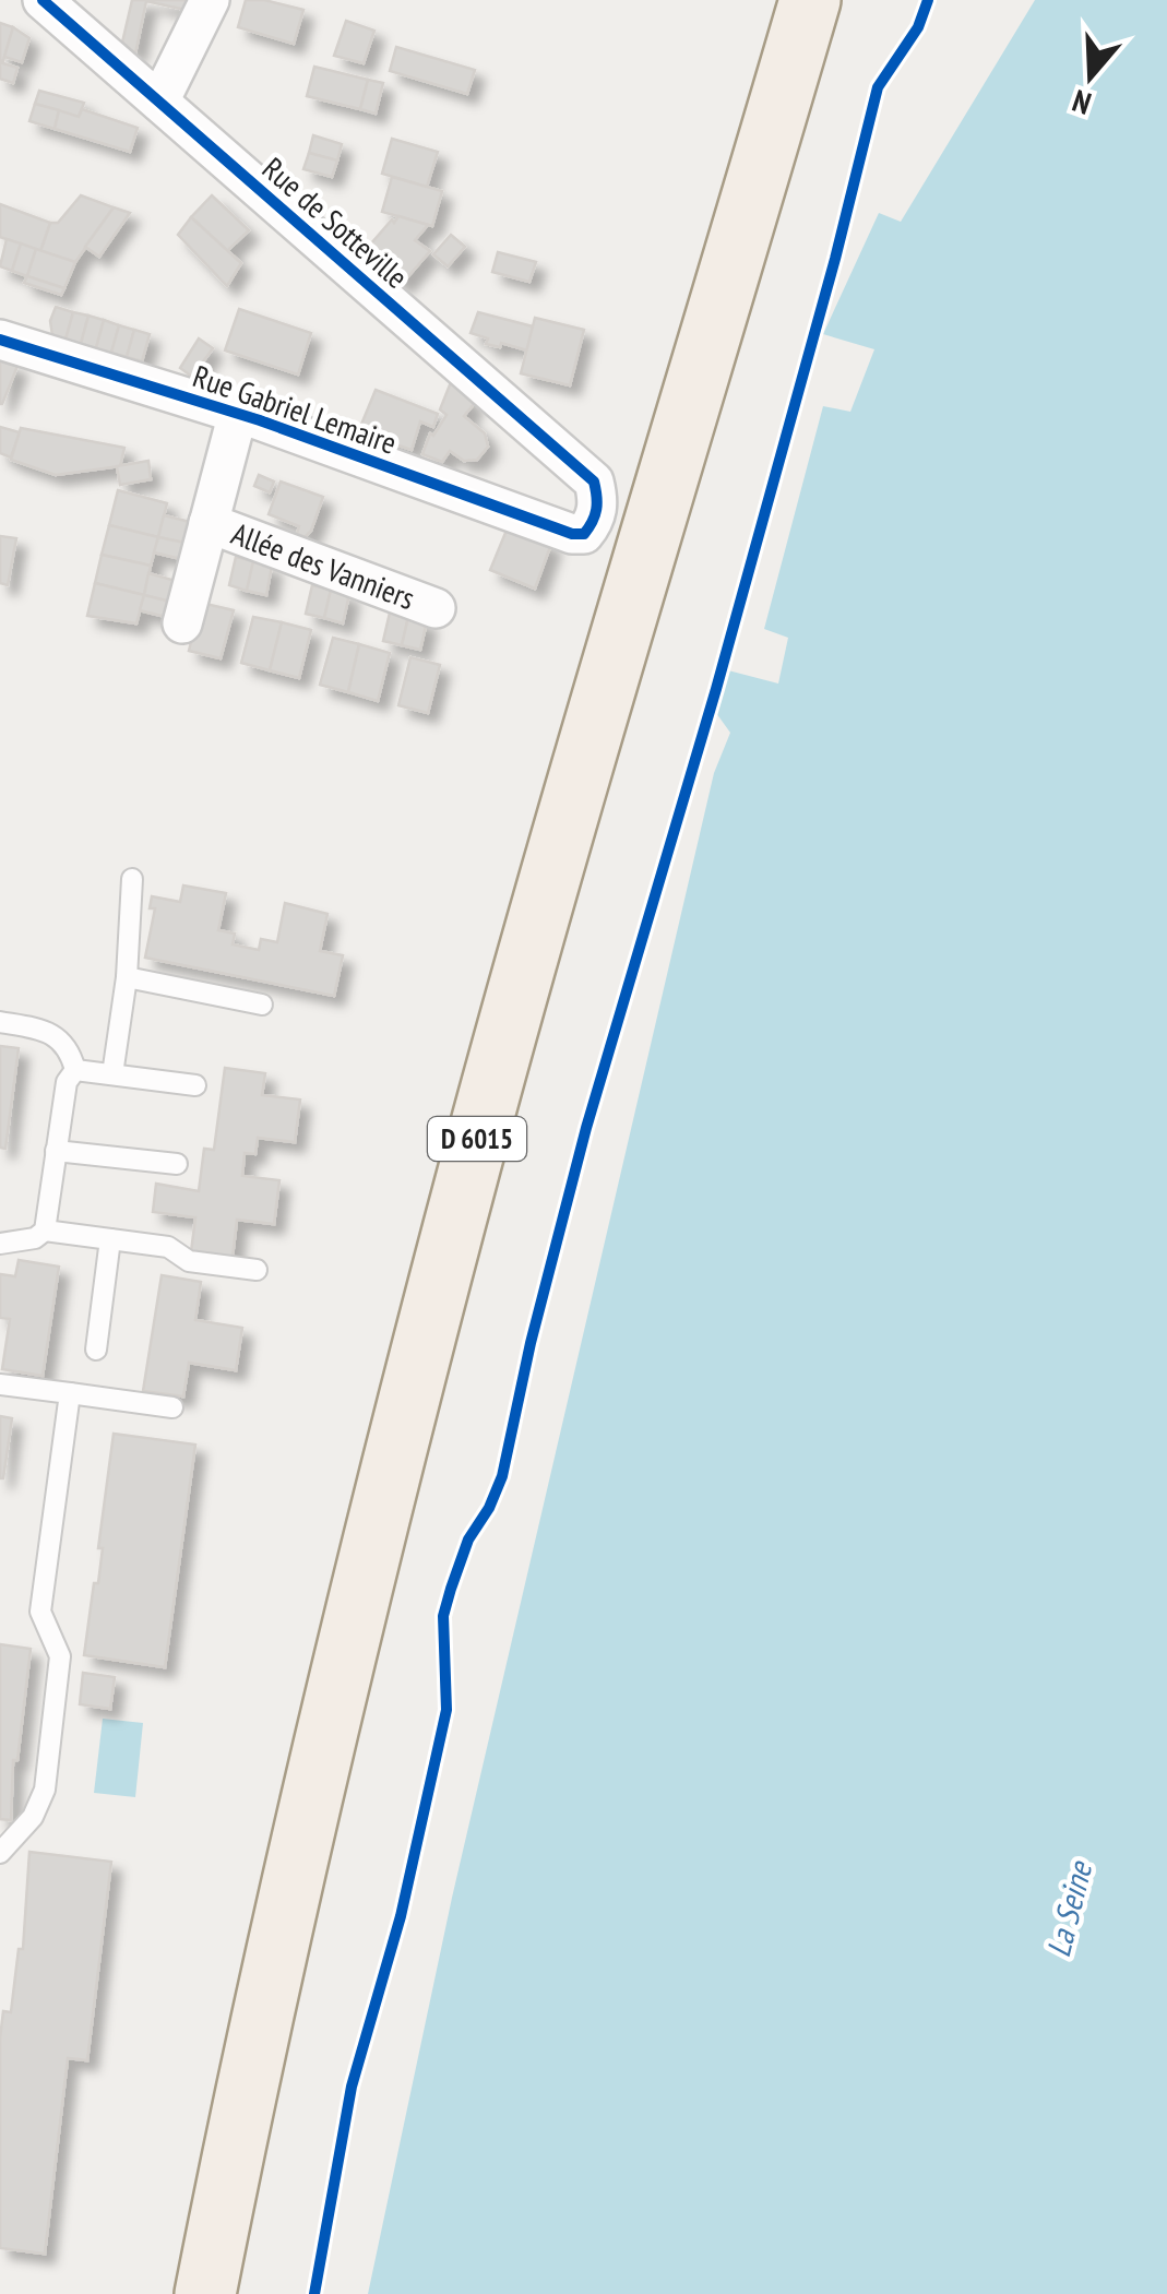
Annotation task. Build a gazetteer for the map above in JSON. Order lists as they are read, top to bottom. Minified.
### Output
{"streets":{"main road":["D 6015"],"street":["Rue de Sotteville","Rue Gabriel Lemaire","Allée des Vanniers"]},"crossings":[["Rue de Sotteville","Rue Gabriel Lemaire"],["Rue Gabriel Lemaire","Allée des Vanniers"]],"water":["La Seine"],"north":"bottom"}
